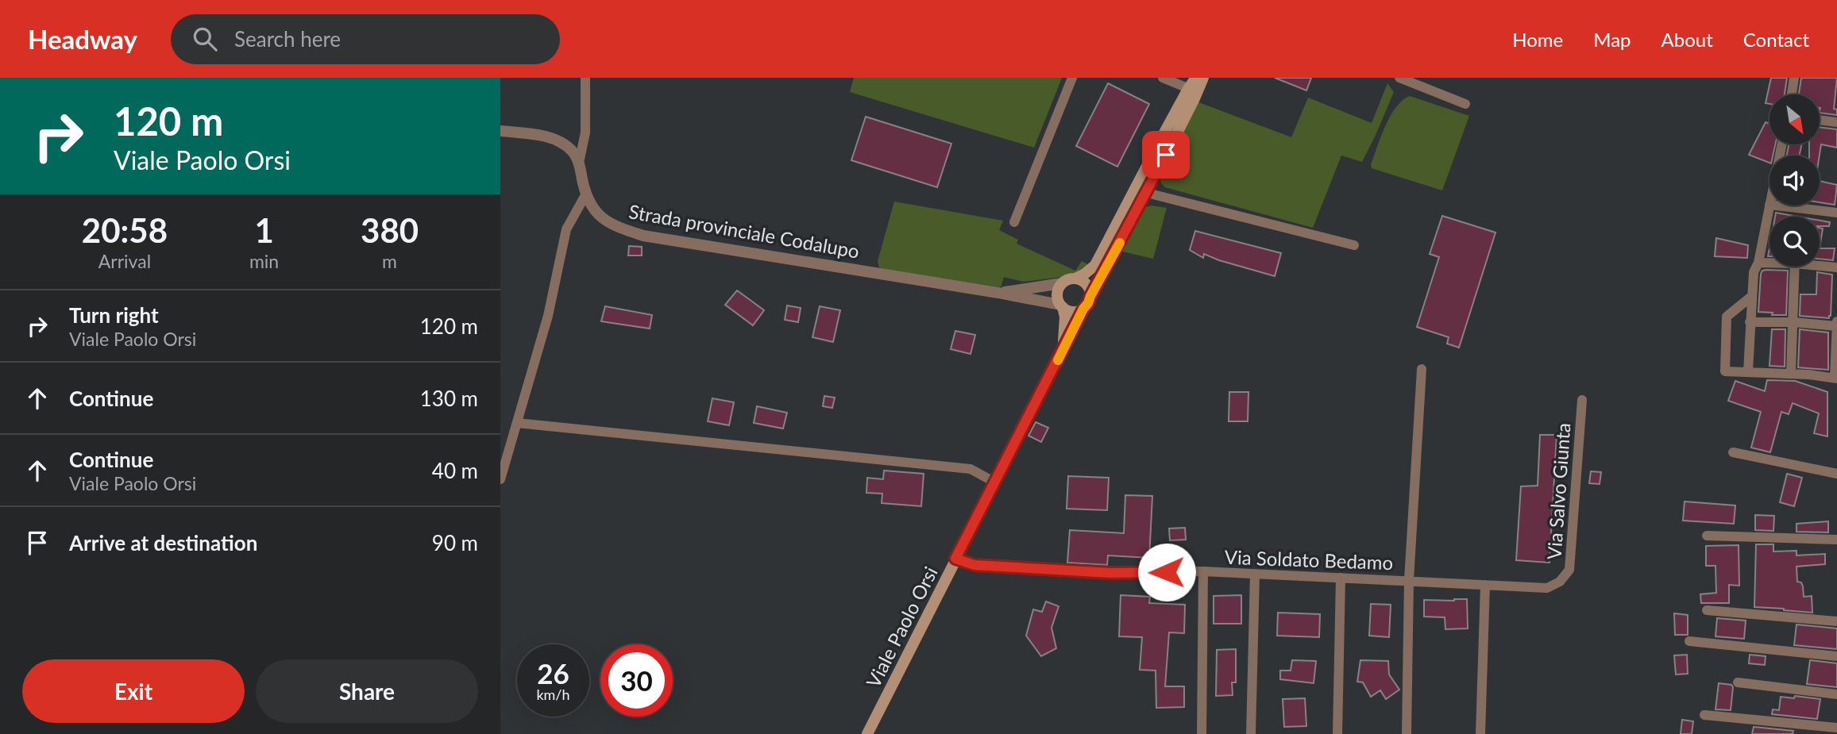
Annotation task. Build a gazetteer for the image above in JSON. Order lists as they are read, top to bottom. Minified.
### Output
{"streets":{"main road":["Viale Paolo Orsi"],"street":["Strada provinciale Codalupo","Via Salvo Giunta","Via Soldato Bedamo"]},"crossings":[["Via Salvo Giunta","Via Soldato Bedamo"],["Via Soldato Bedamo","Viale Paolo Orsi"]],"north":"bottom right","page":{"header":"Headway","search":"Search here","nav":["Home","Map","About","Contact"],"turn":["120 m","Viale Paolo Orsi"],"eta":["20:58","Arrival","1","min","380","m"],"list":[{"name":"Turn right","note":"Viale Paolo Orsi","value":"120 m"},{"name":"Continue","value":"130 m"},{"name":"Continue","note":"Viale Paolo Orsi","value":"40 m"},{"name":"Arrive at destination","value":"90 m"}],"speed":"26 km/h","limit":"30","buttons":["Exit","Share"]}}
